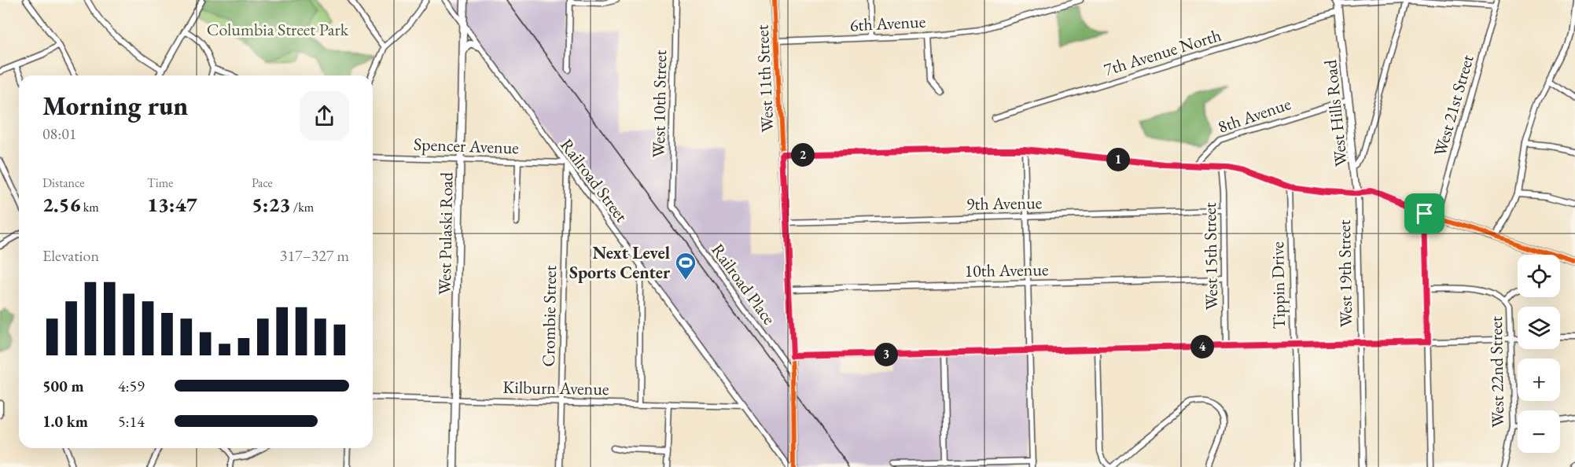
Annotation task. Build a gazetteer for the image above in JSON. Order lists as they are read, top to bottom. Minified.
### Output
{"streets":{"street":["6th Avenue","7th Avenue North","West 11th Street","West 10th Street","West 21st Street","West Hills Road","8th Avenue","Spencer Avenue","Railroad Street","9th Avenue","West Pulaski Road","West 15th Street","10th Avenue","West 19th Street","Railroad Place","Tippin Drive","Crombie Street","West 22nd Street","Kilburn Avenue"]},"crossings":[["6th Avenue","West 11th Street"],["7th Avenue North","West Hills Road"],["West 11th Street","9th Avenue"],["West 11th Street","10th Avenue"],["West 11th Street","Railroad Place"],["West 10th Street","Railroad Place"],["West Hills Road","8th Avenue"],["West Hills Road","West 19th Street"],["Spencer Avenue","Railroad Street"],["Spencer Avenue","West Pulaski Road"],["Spencer Avenue","Crombie Street"],["Railroad Street","West Pulaski Road"],["Railroad Street","Crombie Street"],["Railroad Street","Kilburn Avenue"],["9th Avenue","West 15th Street"],["West Pulaski Road","Kilburn Avenue"],["West 15th Street","10th Avenue"],["Crombie Street","Kilburn Avenue"]],"parks":["Columbia Street Park"],"places":{"sports":["Next Level Sports Center"]},"page":{"heading":["Morning run","08:01"],"pins":["2","1","4","3"],"stats":[["Distance","2.56 km"],["Time","13:47"],["Pace","5:23 /km"]],"chart":["Elevation","317–327 m"],"map_buttons":["+","−"],"list":[{"name":"500 m","note":"4:59"},{"name":"1.0 km","note":"5:14"}]}}
